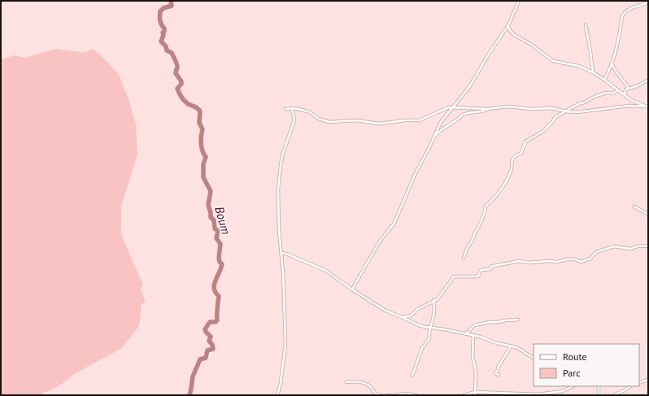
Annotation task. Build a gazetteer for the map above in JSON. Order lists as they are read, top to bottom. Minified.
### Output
{"water":["Boum"],"legend":["Route","Parc"]}
